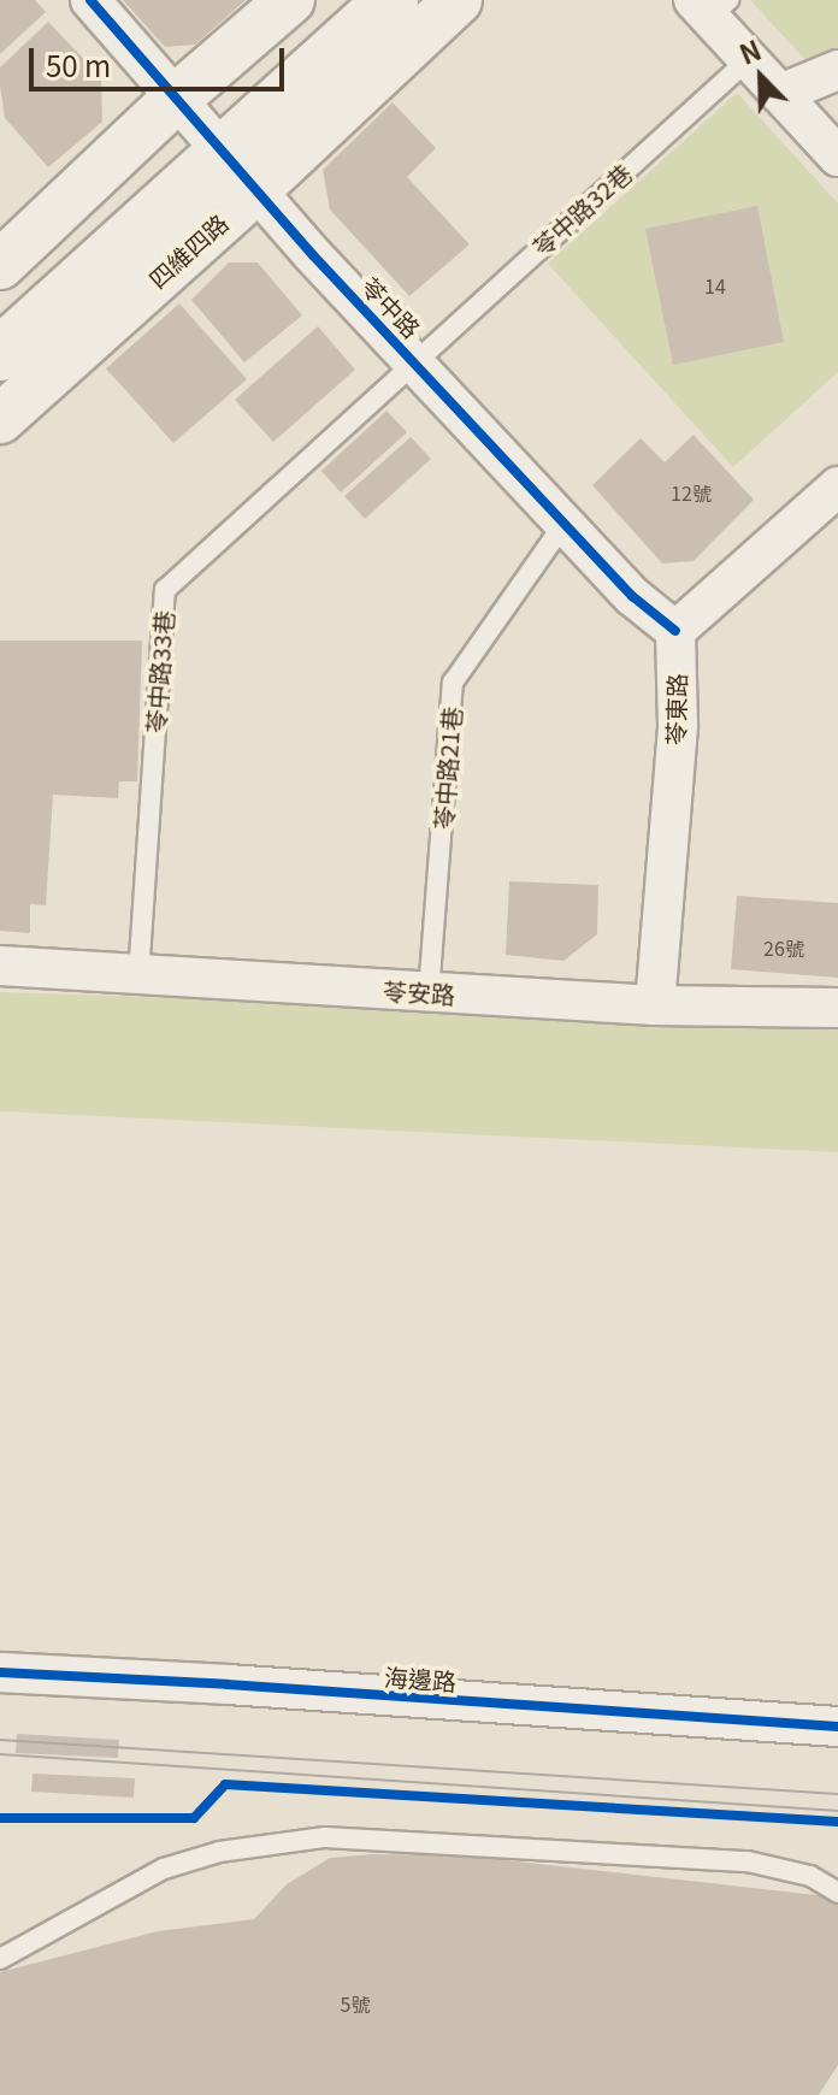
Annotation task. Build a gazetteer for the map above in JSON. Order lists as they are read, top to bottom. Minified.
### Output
{"streets":{"main road":["四維四路"],"street":["苓中路","苓東路","苓安路","海邊路"],"lane":["苓中路32巷","苓中路33巷","苓中路21巷"]},"crossings":[["苓中路32巷","苓中路"],["苓中路32巷","苓中路33巷"],["四維四路","苓中路"],["苓中路","苓中路33巷"],["苓中路","苓東路"],["苓中路","苓中路21巷"],["苓中路33巷","苓安路"],["苓東路","苓安路"],["苓中路21巷","苓安路"]],"house_numbers":["14","12號","26號","5號"],"scale_bar":"50 m","north":"top left"}
